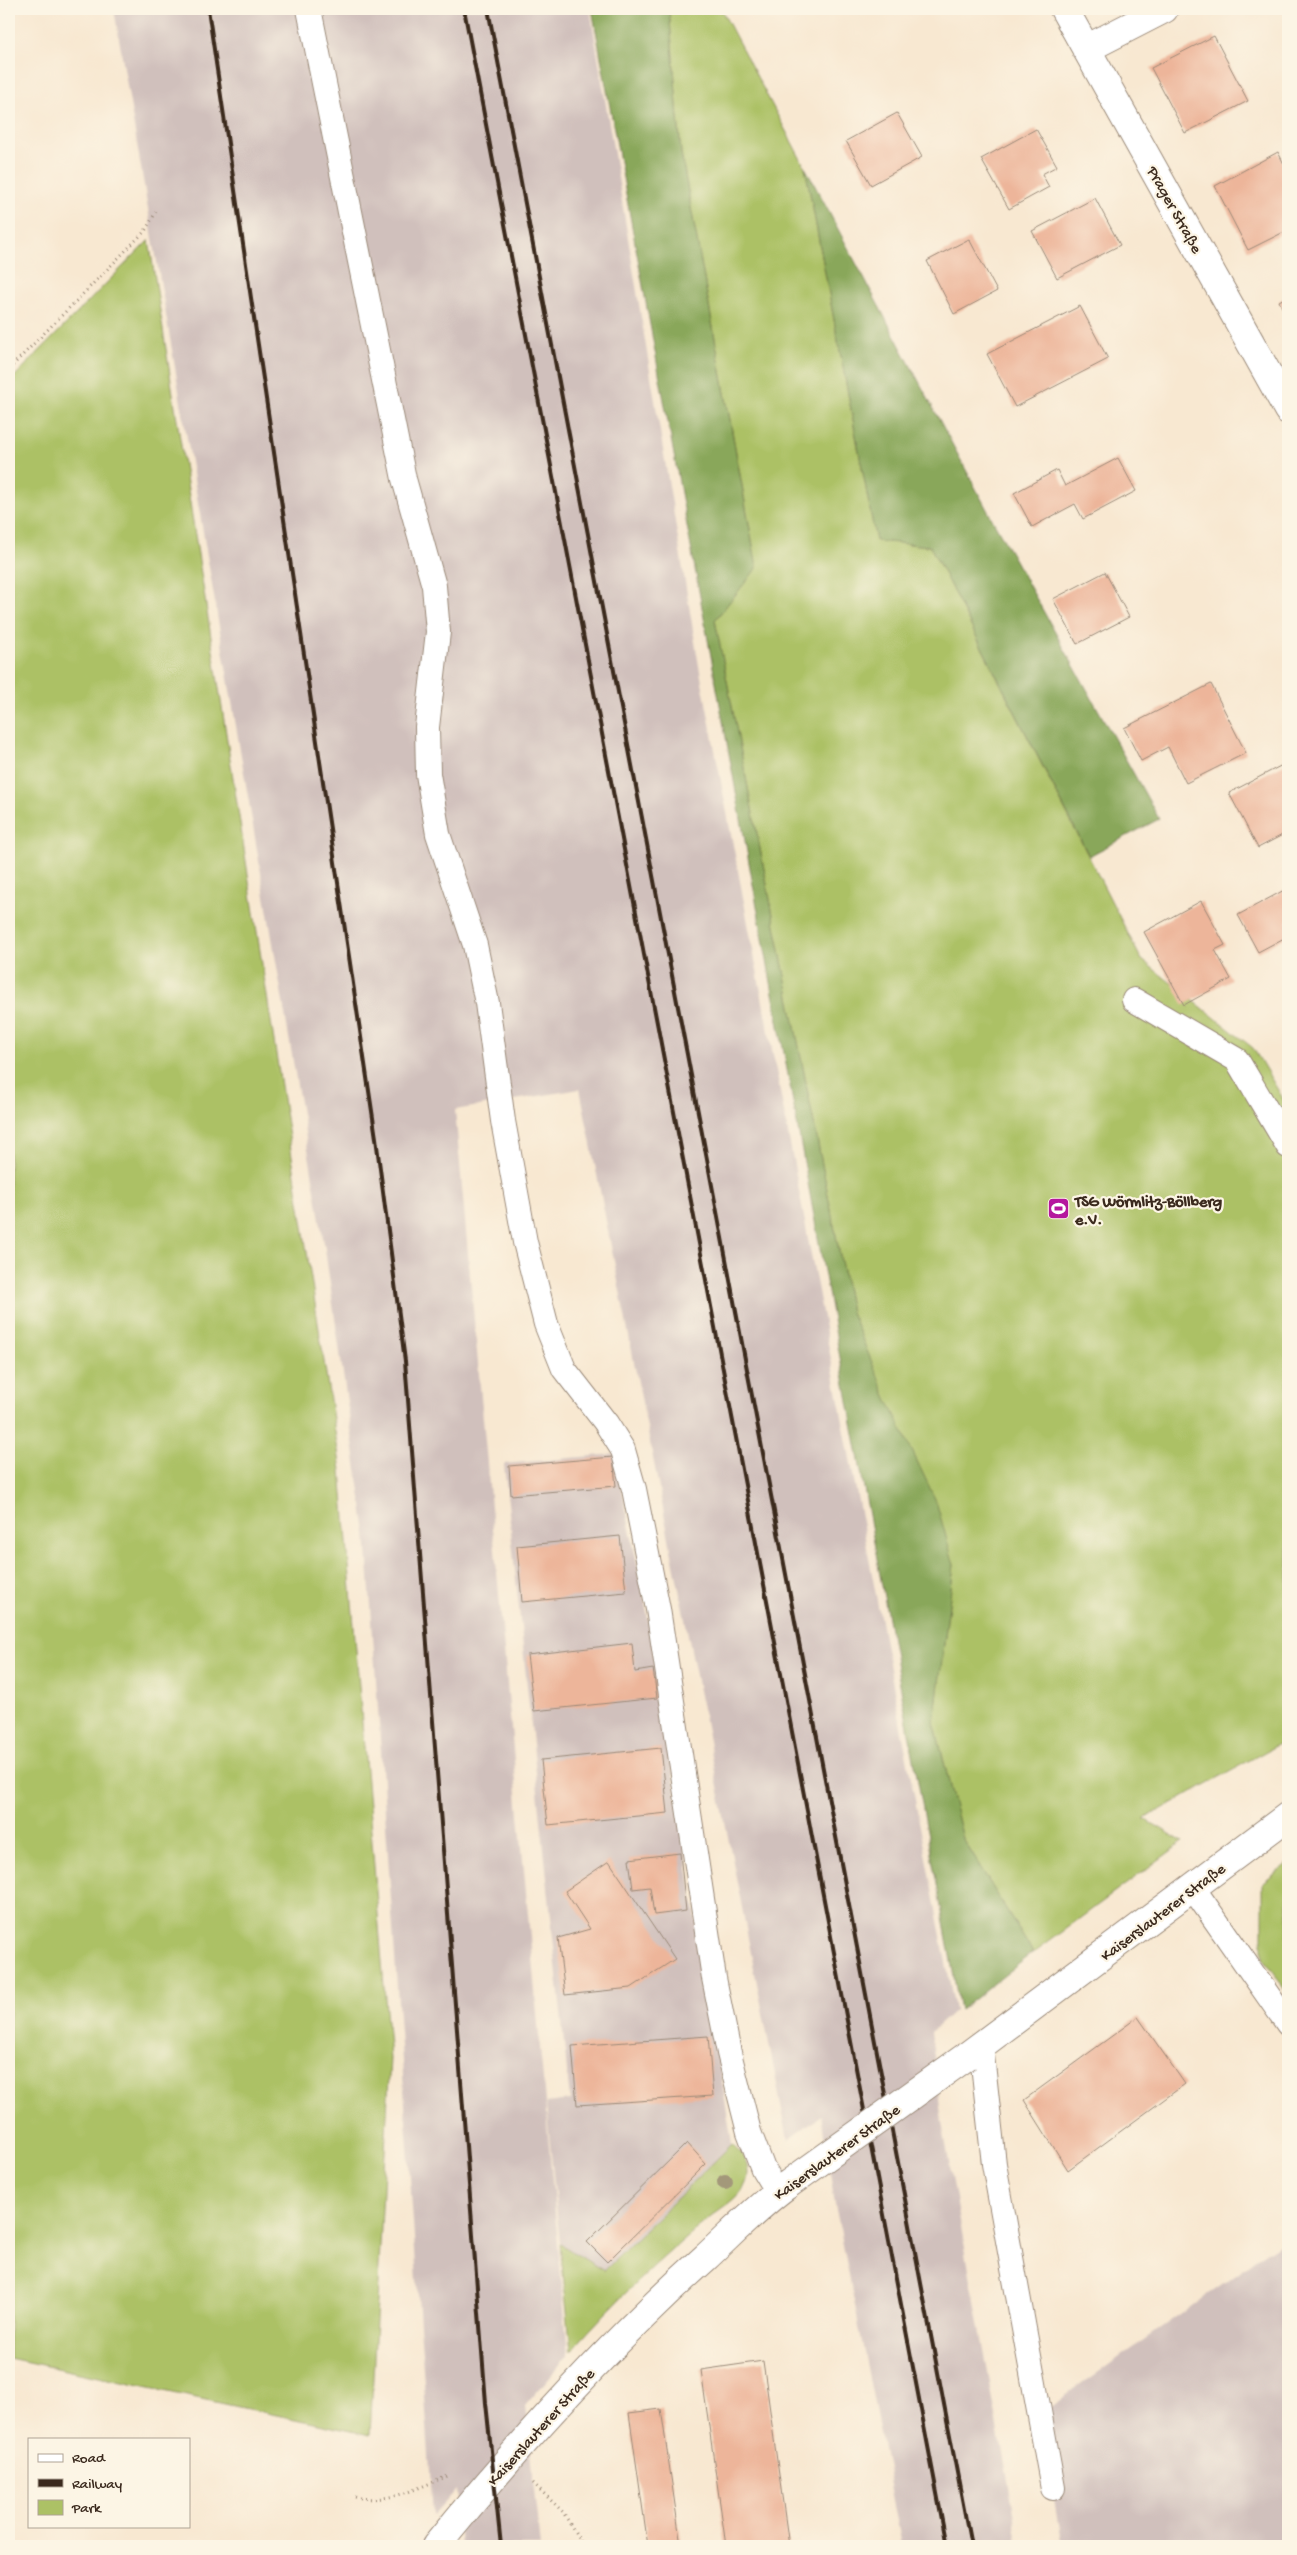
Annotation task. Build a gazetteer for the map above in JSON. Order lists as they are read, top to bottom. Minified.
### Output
{"streets":{"street":["Prager Straße","Kaiserslauterer Straße"]},"places":{"sports":["TSG Wörmlitz-Böllberg e.V."]},"legend":["Road","Railway","Park"]}
